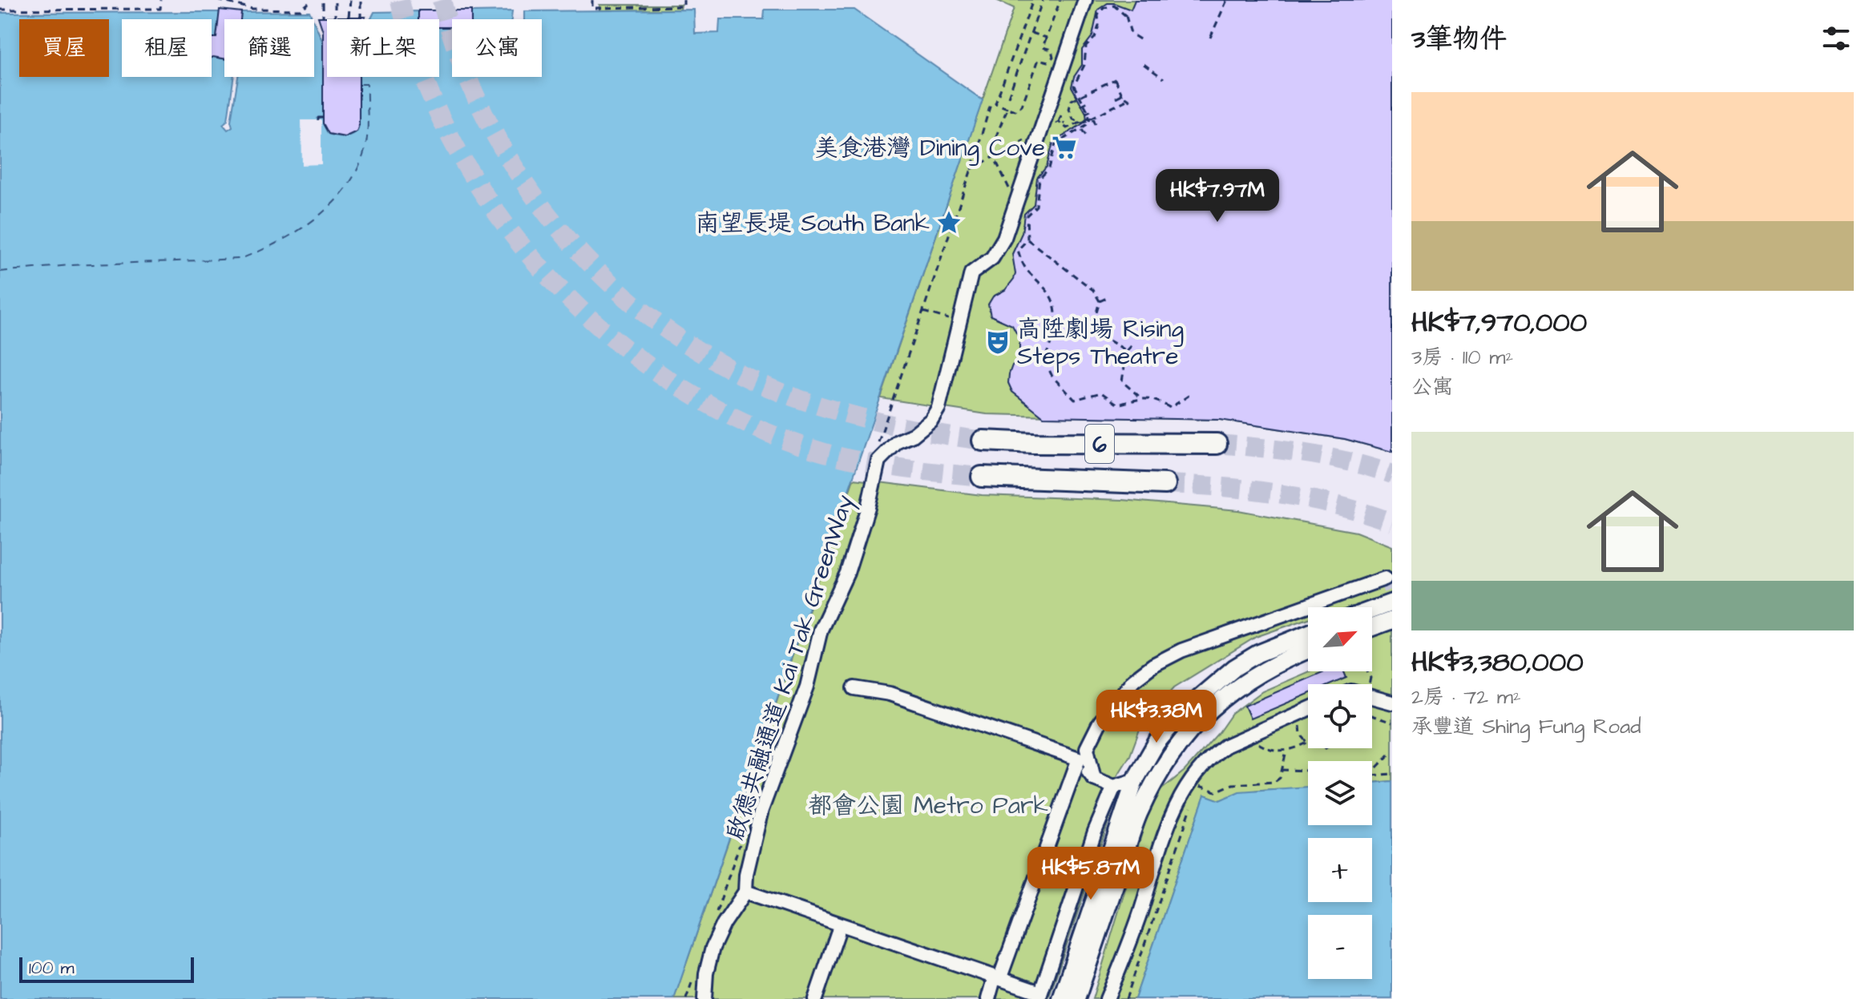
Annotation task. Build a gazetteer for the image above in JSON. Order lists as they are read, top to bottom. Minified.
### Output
{"streets":{"highway":["6"],"street":["啟德共融通道 Kai Tak GreenWay"]},"parks":["都會公園 Metro Park"],"places":{"supermarket":["美食港灣 Dining Cove"],"place":["南望長堤 South Bank"],"theatre":["高陞劇場 Rising Steps Theatre"]},"scale_bar":"100 m","north":"top right","page":{"heading":"3筆物件","chip":["買屋","租屋","篩選","新上架","公寓"],"list":[{"name":"HK$7,970,000","note":"3房 · 110 m² · 公寓"},{"name":"HK$3,380,000","note":"2房 · 72 m² · 承豐道 Shing Fung Road"}],"price":["HK$7.97M","HK$3.38M","HK$5.87M"],"map_buttons":["+","−"],"scale":"100 m"}}
